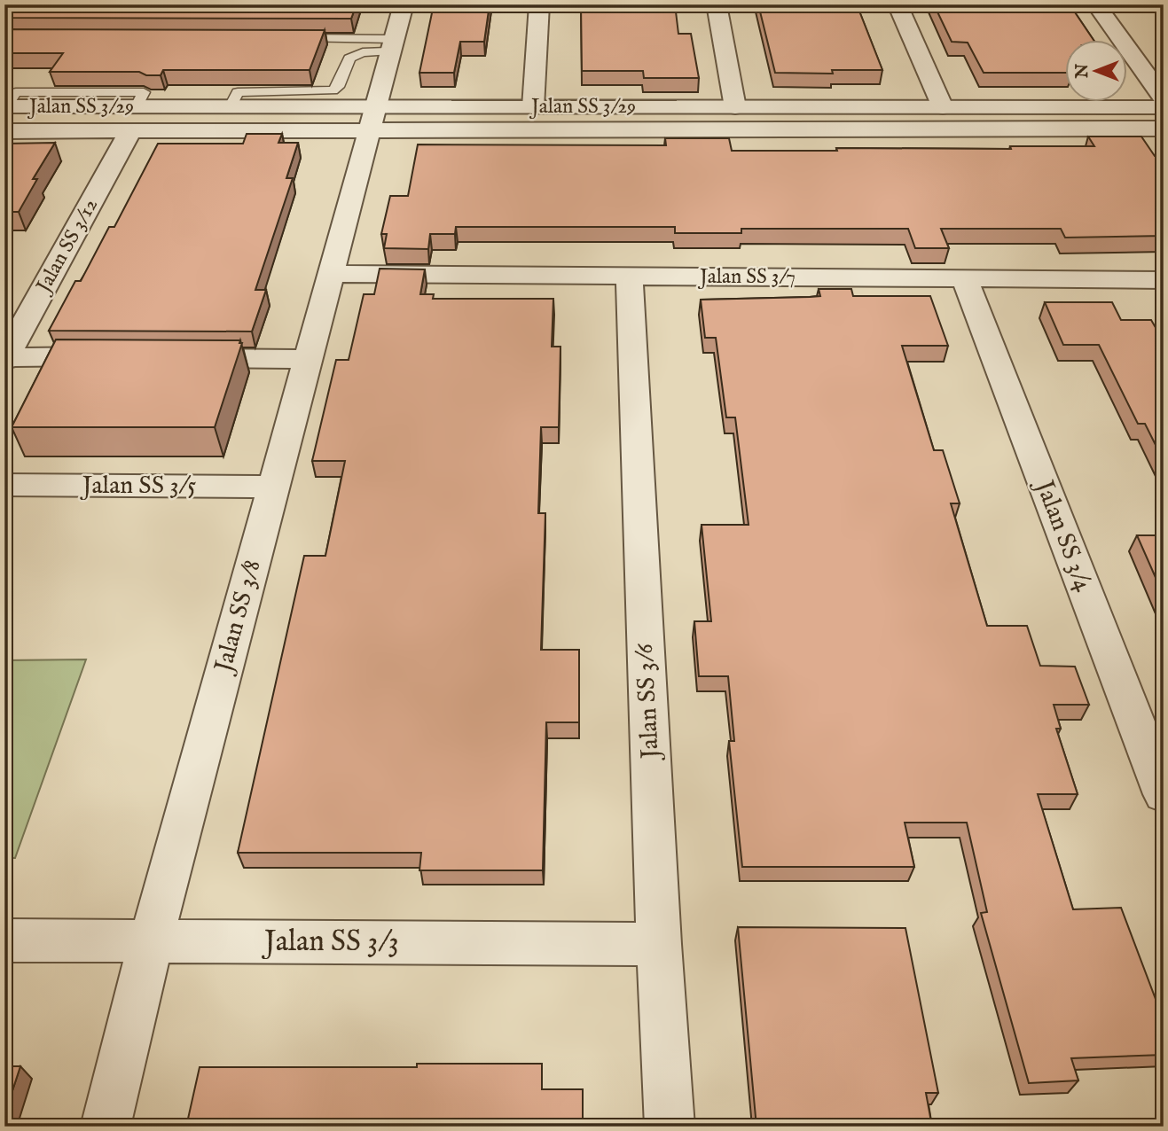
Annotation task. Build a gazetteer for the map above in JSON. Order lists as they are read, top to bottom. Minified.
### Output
{"streets":{"street":["Jalan SS 3/29","Jalan SS 3/12","Jalan SS 3/7","Jalan SS 3/5","Jalan SS 3/4","Jalan SS 3/8","Jalan SS 3/6","Jalan SS 3/3"]},"crossings":[["Jalan SS 3/29","Jalan SS 3/12"],["Jalan SS 3/29","Jalan SS 3/8"],["Jalan SS 3/7","Jalan SS 3/4"],["Jalan SS 3/7","Jalan SS 3/8"],["Jalan SS 3/7","Jalan SS 3/6"],["Jalan SS 3/5","Jalan SS 3/8"],["Jalan SS 3/8","Jalan SS 3/3"],["Jalan SS 3/6","Jalan SS 3/3"]],"north":"left"}
